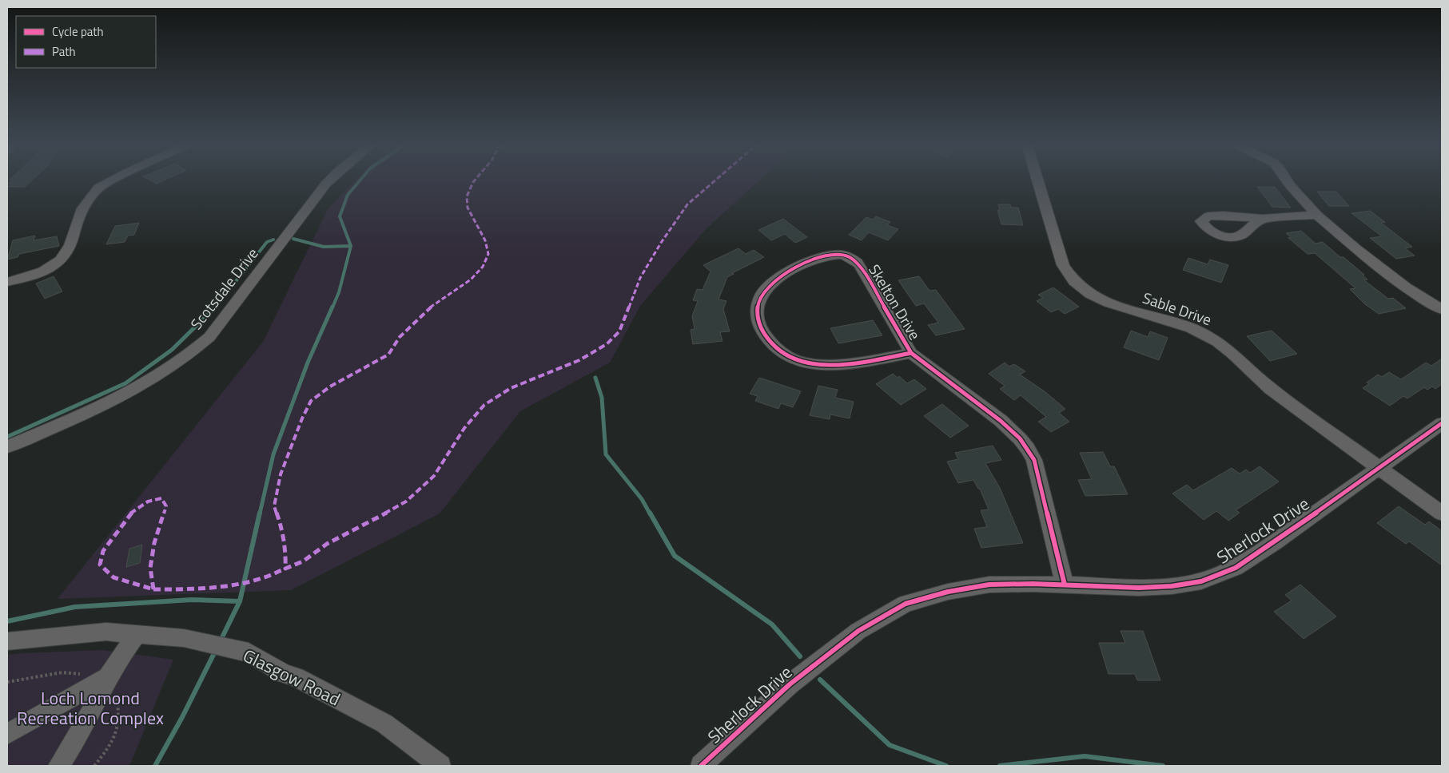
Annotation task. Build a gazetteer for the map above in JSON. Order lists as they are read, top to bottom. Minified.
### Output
{"streets":{"street":["Scotsdale Drive","Skelton Drive","Sable Drive","Sherlock Drive","Glasgow Road"]},"crossings":[["Skelton Drive","Sherlock Drive"],["Sable Drive","Sherlock Drive"]],"parks":["Loch Lomond Recreation Complex"],"legend":["Cycle path","Path"]}
